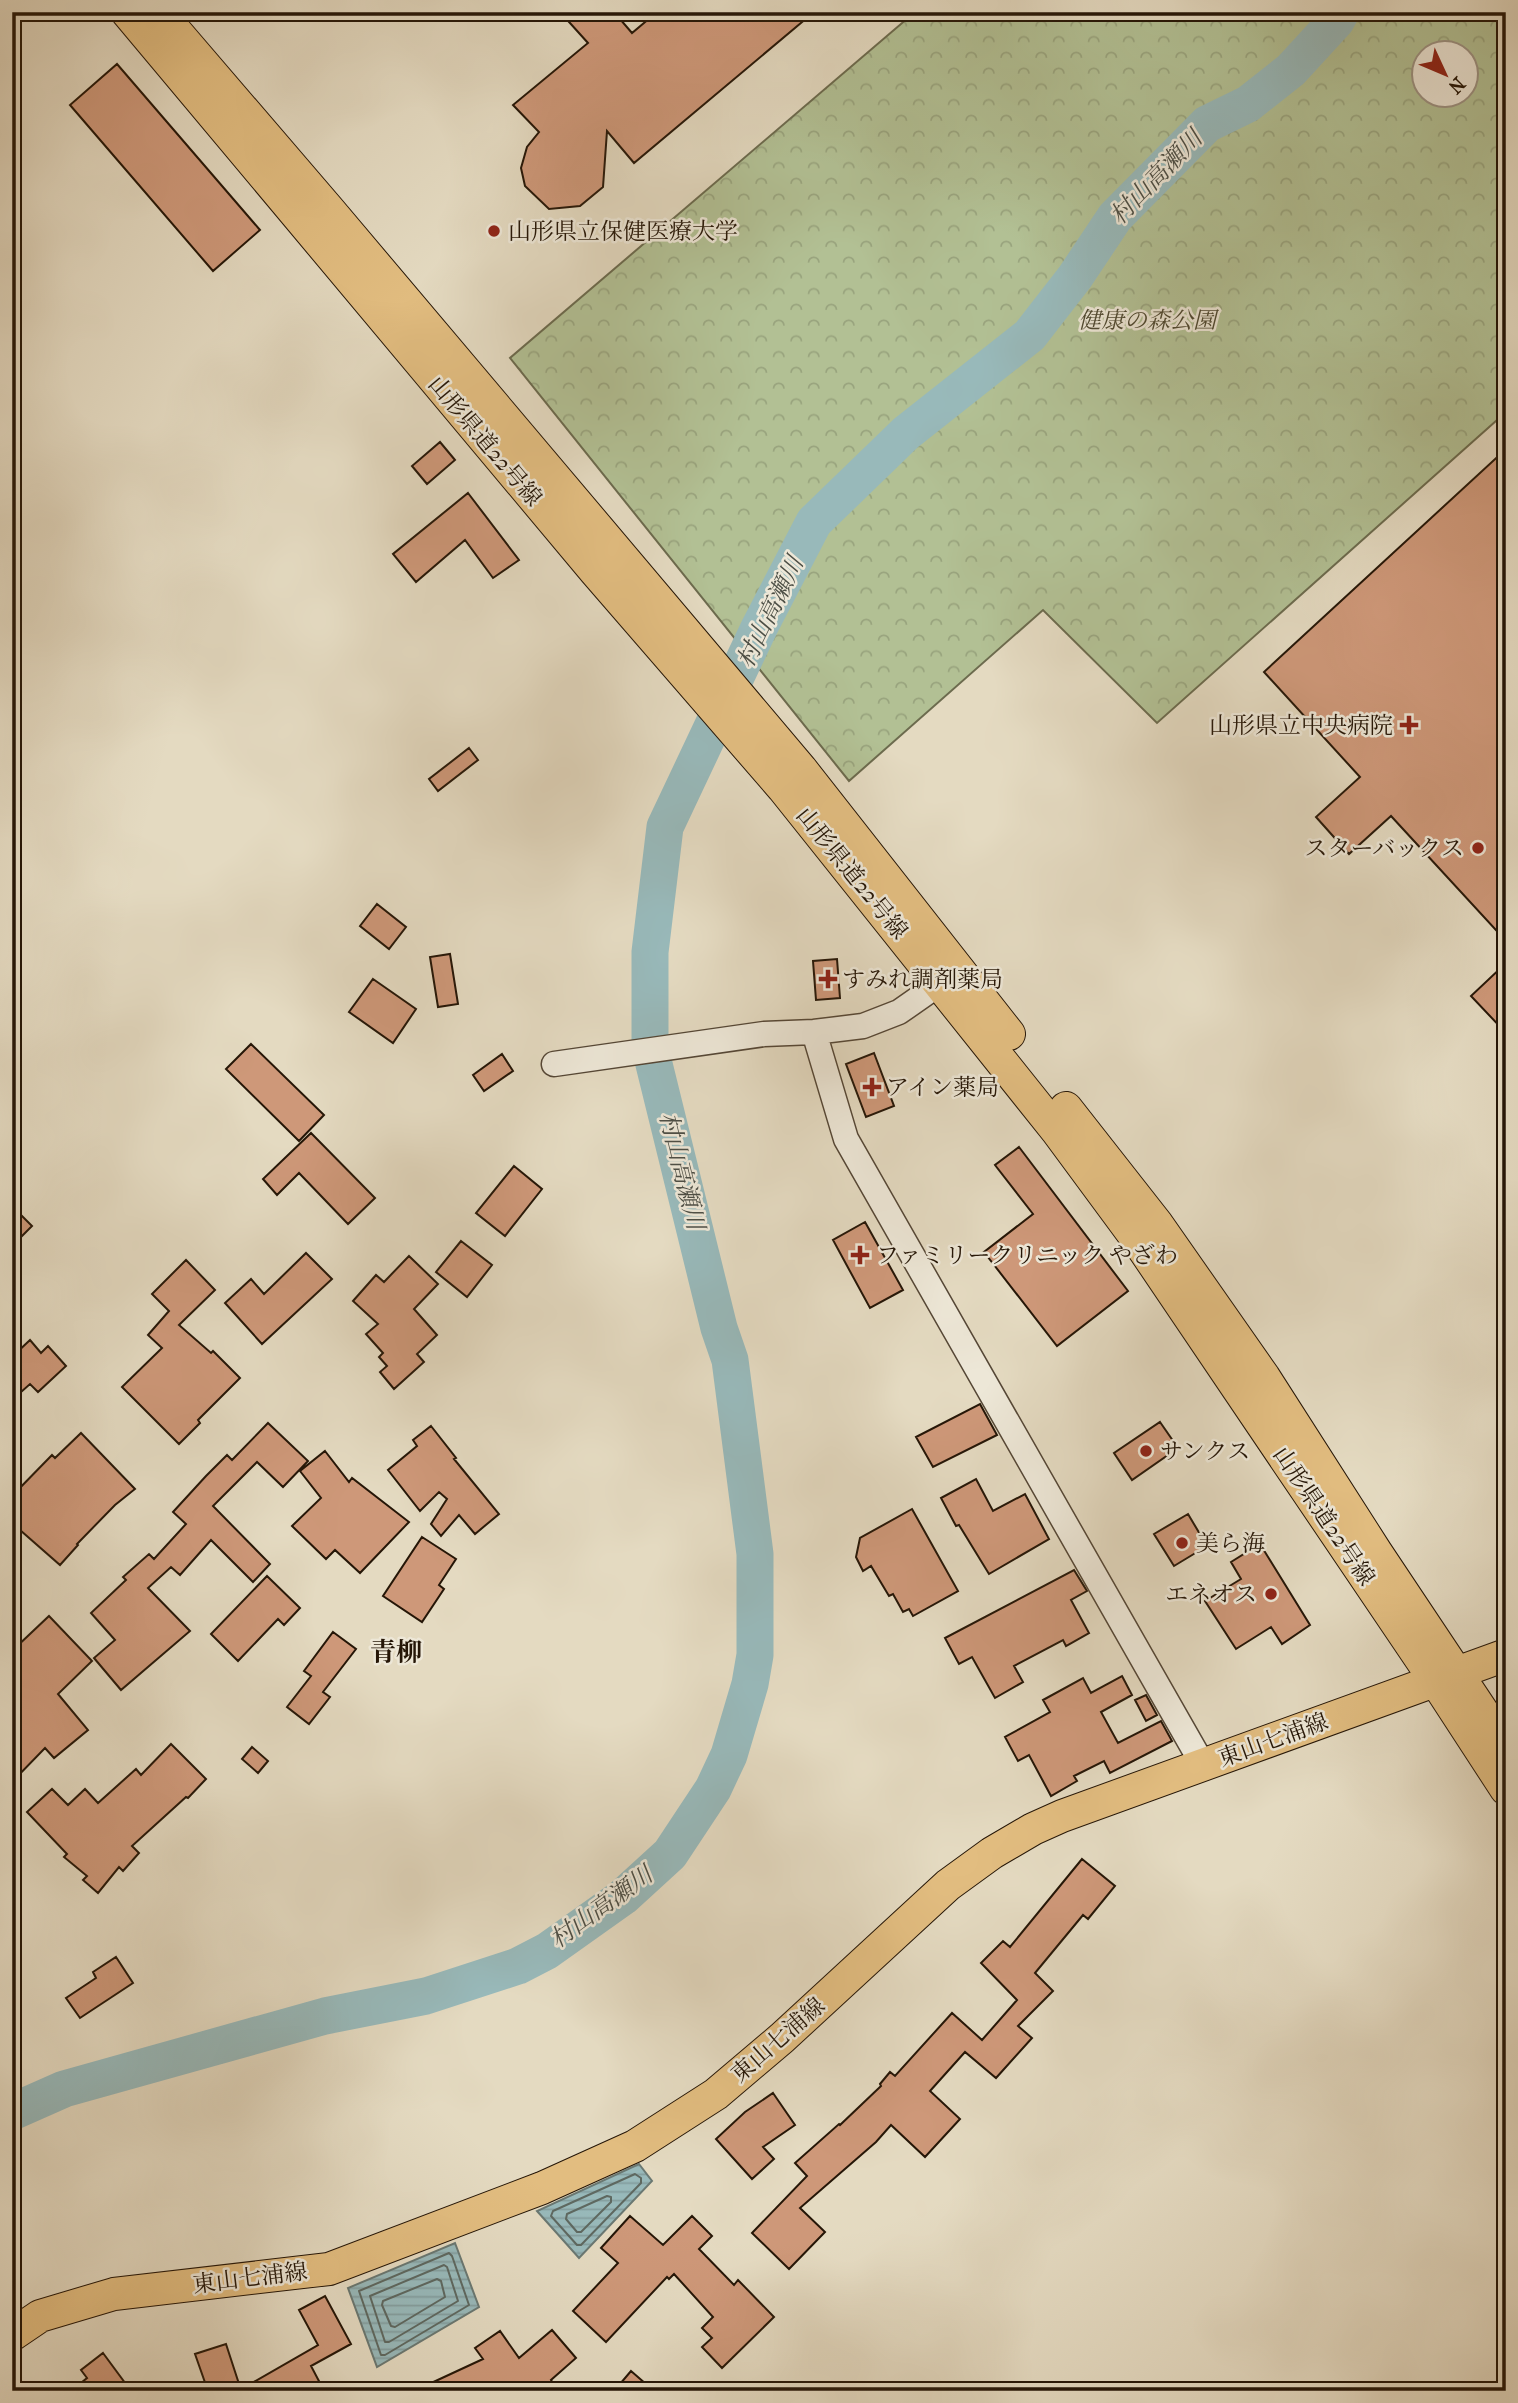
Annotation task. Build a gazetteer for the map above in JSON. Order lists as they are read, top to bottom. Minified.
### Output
{"streets":{"main road":["山形県道22号線","東山七浦線"]},"crossings":[["山形県道22号線","東山七浦線"]],"districts":["青柳"],"water":["村山高瀬川"],"parks":["健康の森公園"],"places":{"other":["山形県立保健医療大学","スターバックス","サンクス","美ら海","エネオス"],"health":["山形県立中央病院","すみれ調剤薬局","アイン薬局","ファミリークリニック やざわ"]},"north":"bottom right"}
